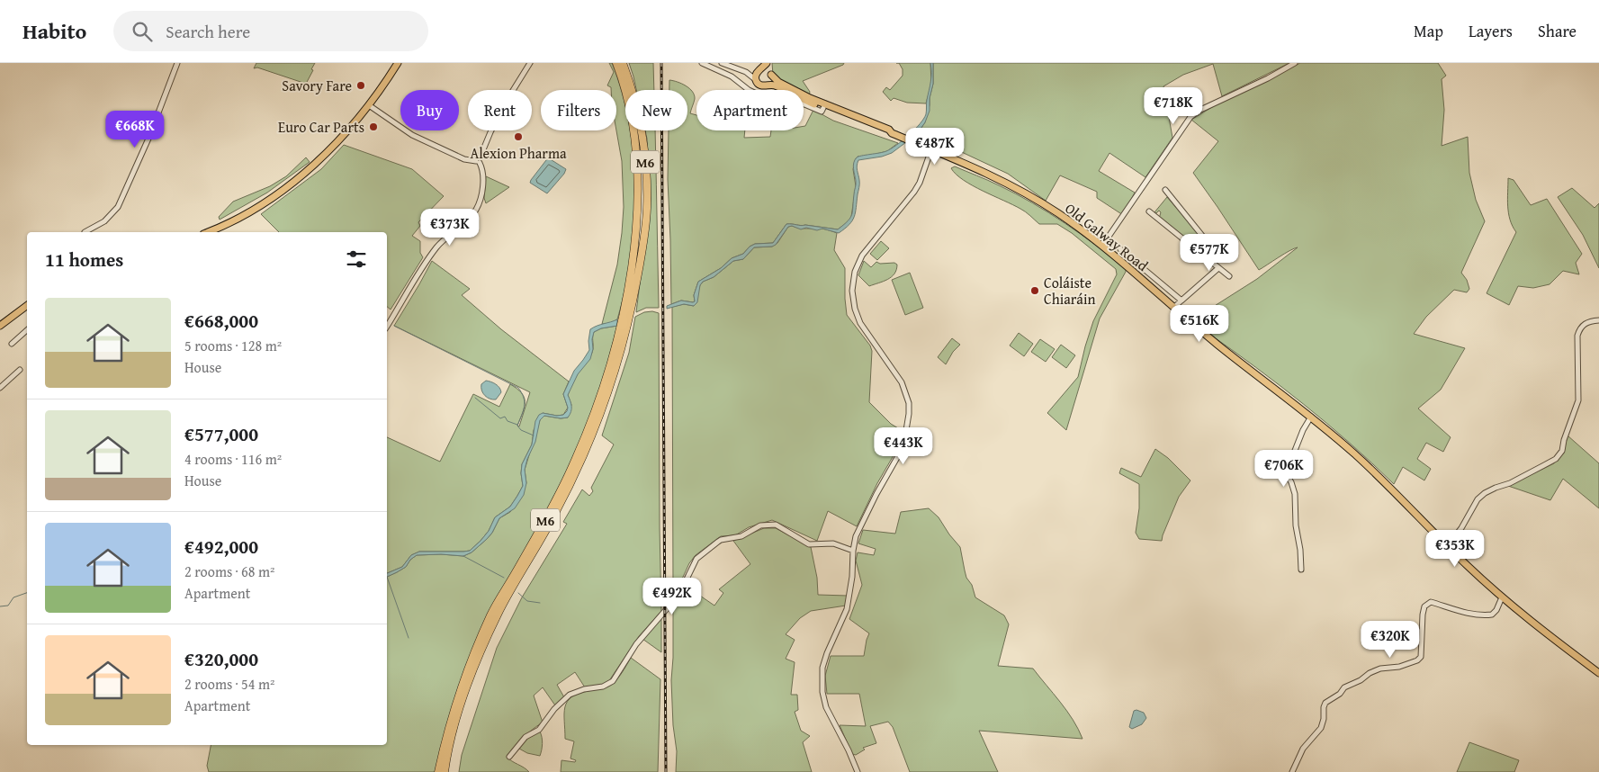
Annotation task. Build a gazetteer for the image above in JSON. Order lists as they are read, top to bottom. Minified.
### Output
{"streets":{"highway":["M6"],"main road":["Old Galway Road"]},"places":["Savory Fare","Euro Car Parts","Alexion Pharma","Coláiste Chiaráin"],"page":{"header":"Habito","search":"Search here","nav":["Map","Layers","Share"],"price":["€718K","€668K","€487K","€373K","€577K","€516K","€443K","€706K","€353K","€492K","€320K"],"chip":["Buy","Rent","Filters","New","Apartment"],"heading":"11 homes","list":[{"name":"€668,000","note":"5 rooms · 128 m² · House"},{"name":"€577,000","note":"4 rooms · 116 m² · House"},{"name":"€492,000","note":"2 rooms · 68 m² · Apartment"},{"name":"€320,000","note":"2 rooms · 54 m² · Apartment"}]}}
